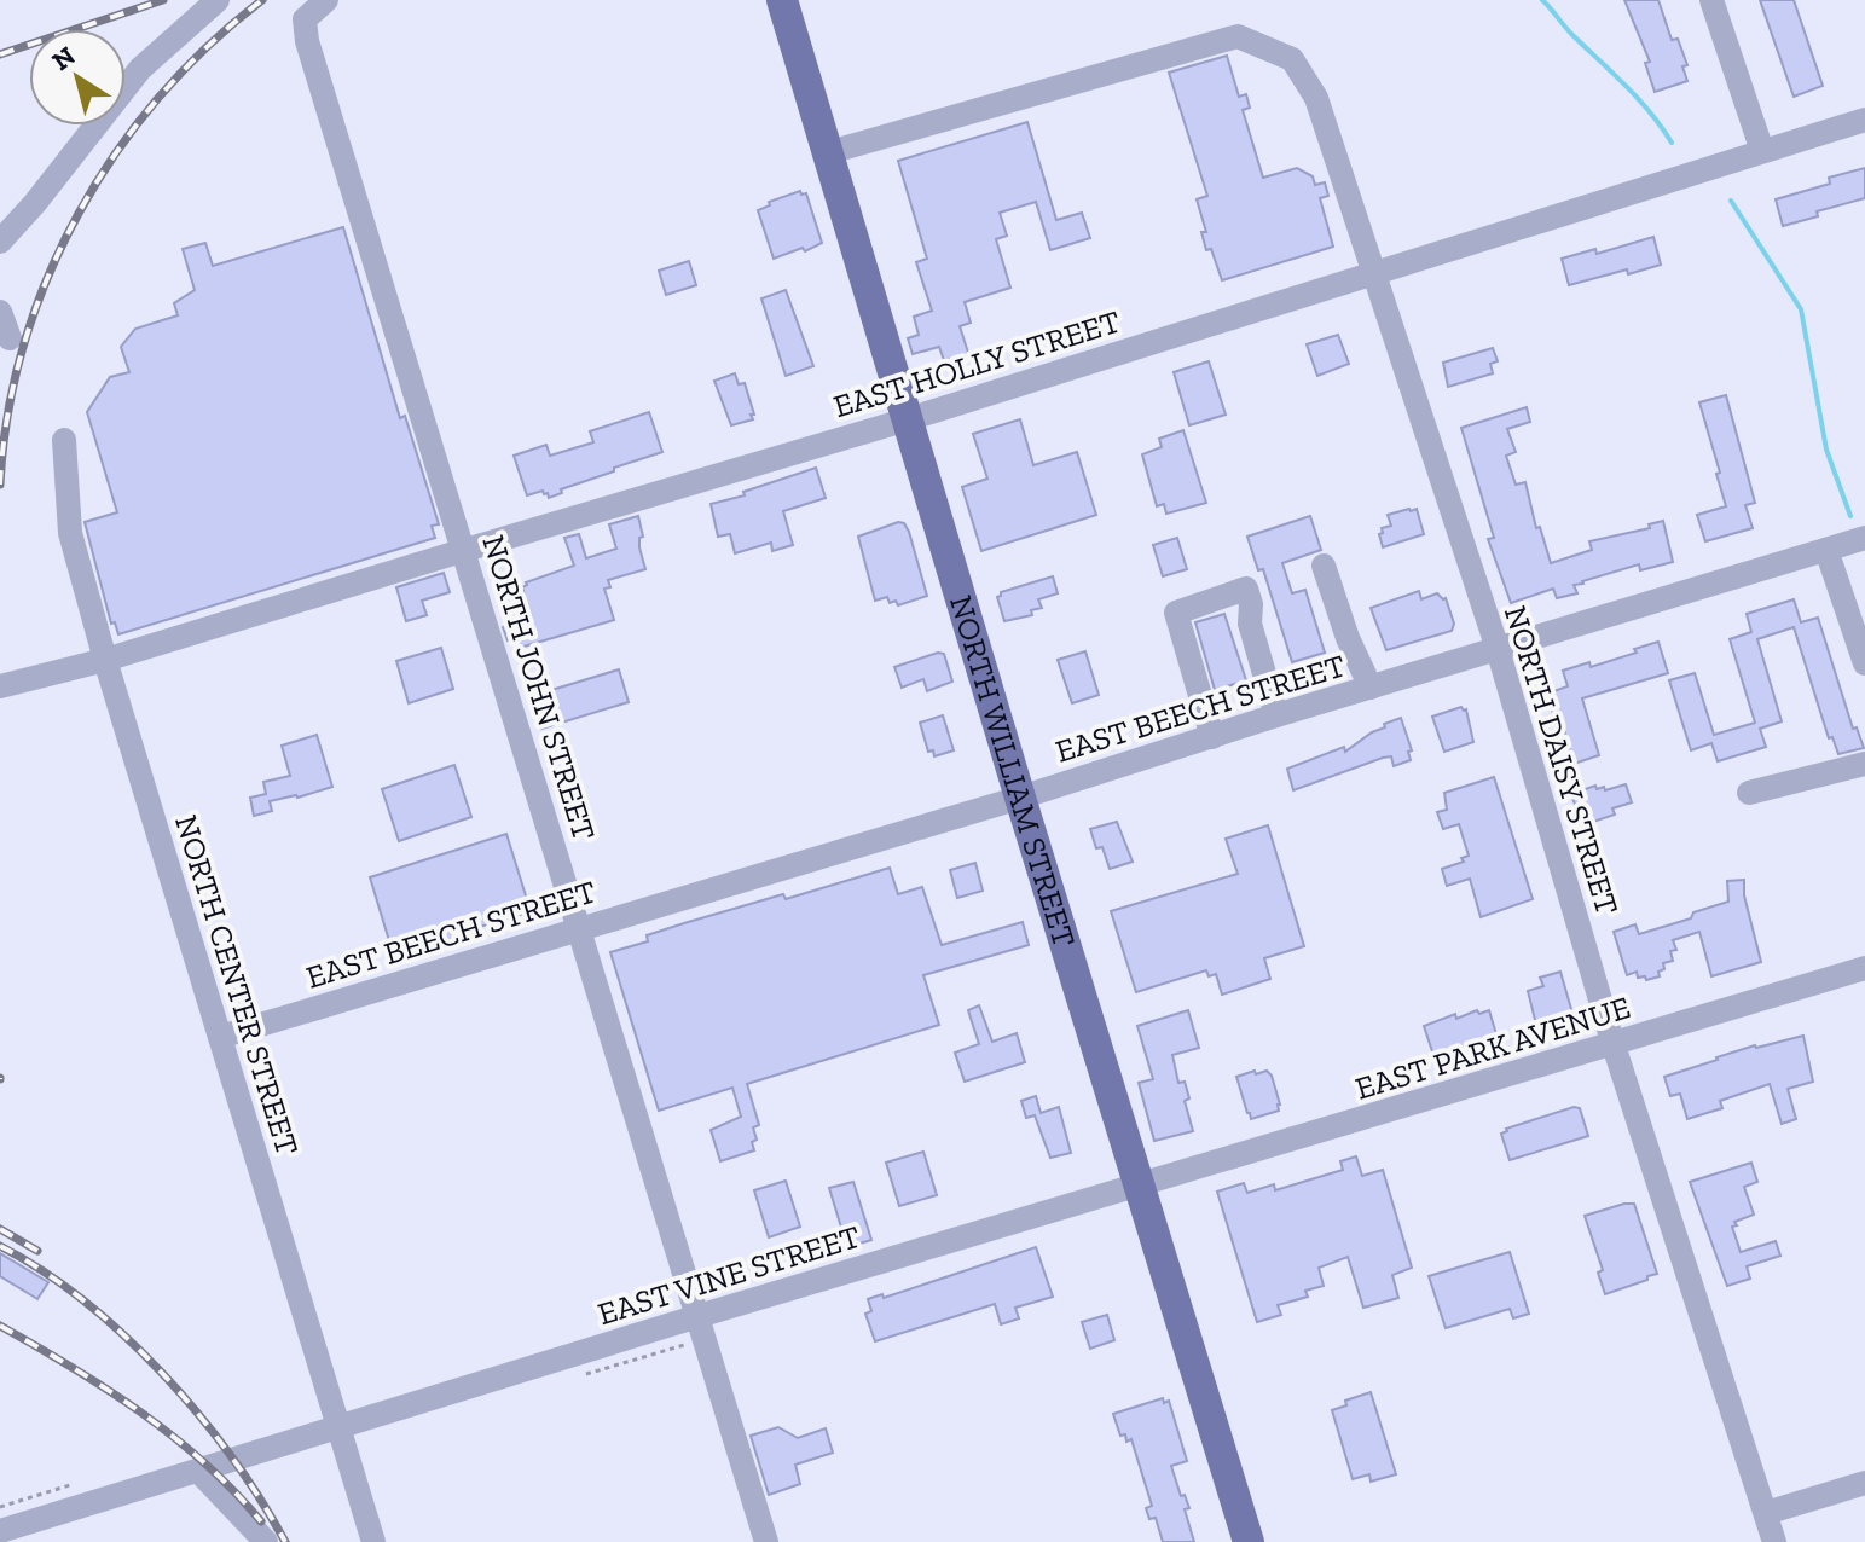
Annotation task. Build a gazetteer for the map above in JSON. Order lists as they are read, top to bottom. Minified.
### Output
{"streets":{"main road":["NORTH WILLIAM STREET"],"street":["EAST HOLLY STREET","NORTH JOHN STREET","EAST BEECH STREET","NORTH DAISY STREET","NORTH CENTER STREET","EAST PARK AVENUE","EAST VINE STREET"]},"crossings":[["EAST HOLLY STREET","NORTH JOHN STREET"],["EAST HOLLY STREET","NORTH DAISY STREET"],["EAST HOLLY STREET","NORTH WILLIAM STREET"],["EAST HOLLY STREET","NORTH CENTER STREET"],["NORTH JOHN STREET","EAST BEECH STREET"],["NORTH JOHN STREET","EAST VINE STREET"],["EAST BEECH STREET","NORTH DAISY STREET"],["EAST BEECH STREET","NORTH WILLIAM STREET"],["EAST BEECH STREET","NORTH CENTER STREET"],["NORTH DAISY STREET","NORTH WILLIAM STREET"],["NORTH DAISY STREET","EAST PARK AVENUE"],["NORTH WILLIAM STREET","EAST PARK AVENUE"],["NORTH WILLIAM STREET","EAST VINE STREET"],["NORTH CENTER STREET","EAST VINE STREET"],["EAST PARK AVENUE","EAST VINE STREET"]],"north":"top left"}
